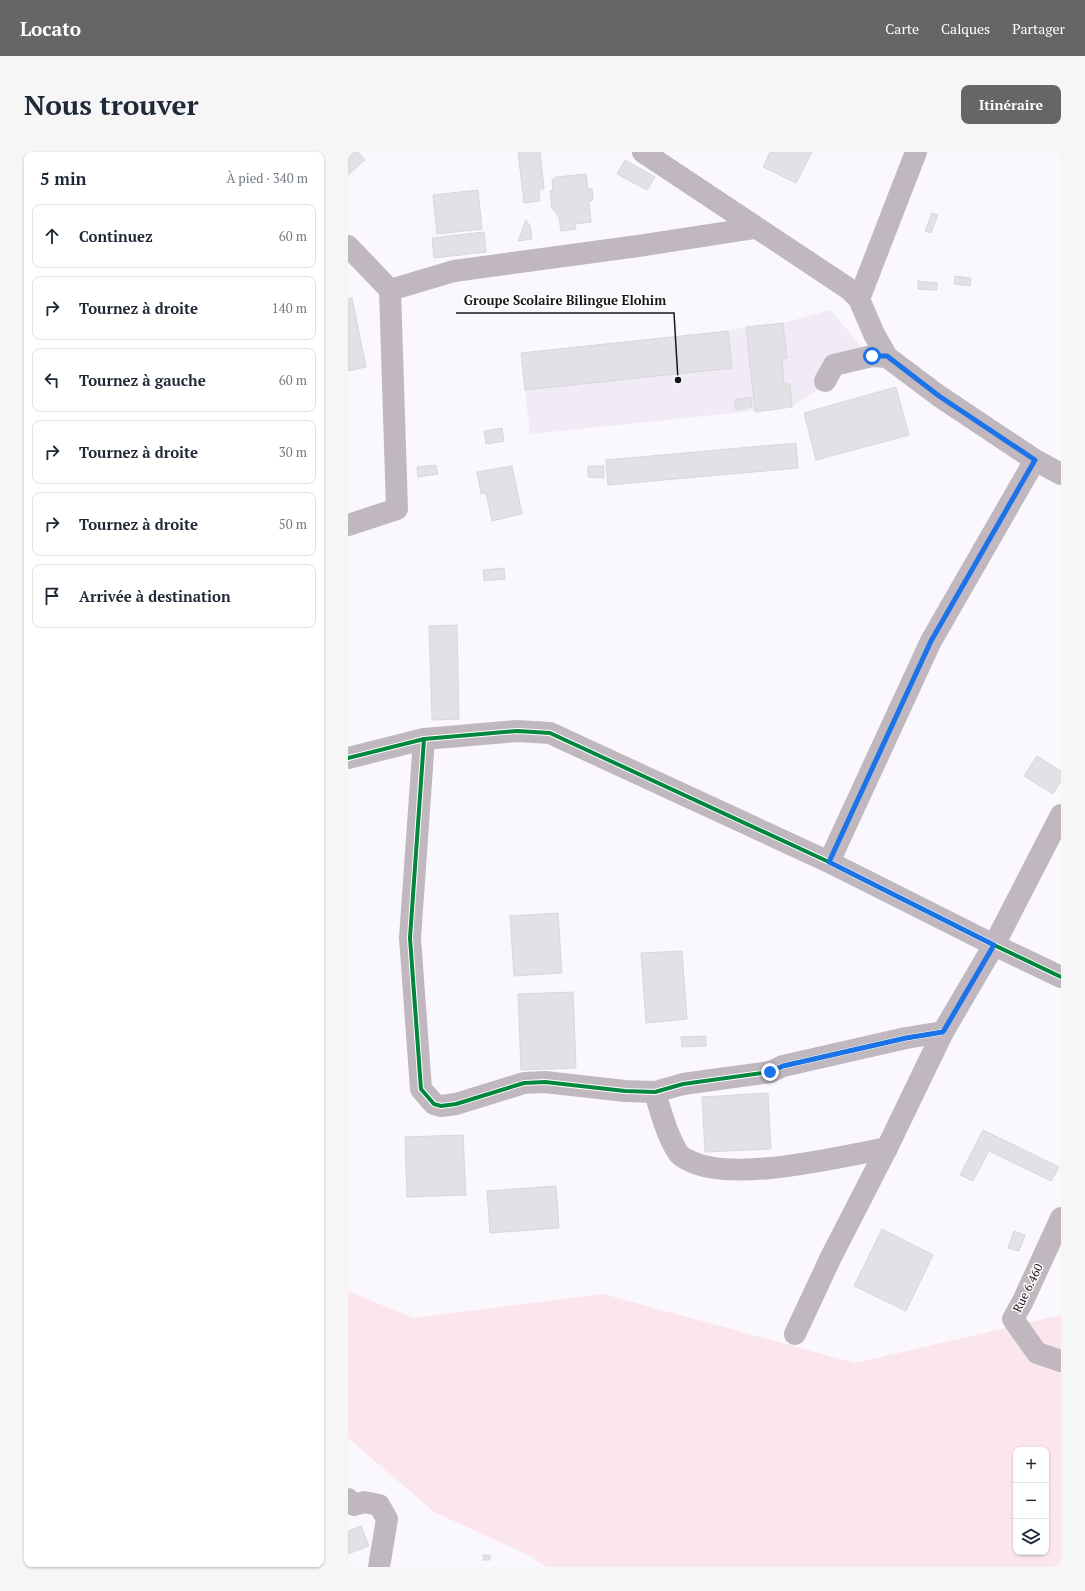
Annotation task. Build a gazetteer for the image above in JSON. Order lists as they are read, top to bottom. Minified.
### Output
{"streets":{"street":["Rue 6.460"]},"places":["Groupe Scolaire Bilingue Elohim"],"page":{"header":"Locato","nav":["Carte","Calques","Partager"],"buttons":"Itinéraire","title":"Nous trouver","heading":["5 min","À pied · 340 m"],"list":[["Continuez","60 m"],["Tournez à droite","140 m"],["Tournez à gauche","60 m"],["Tournez à droite","30 m"],["Tournez à droite","50 m"],"Arrivée à destination"],"map_buttons":["+","−"]}}
